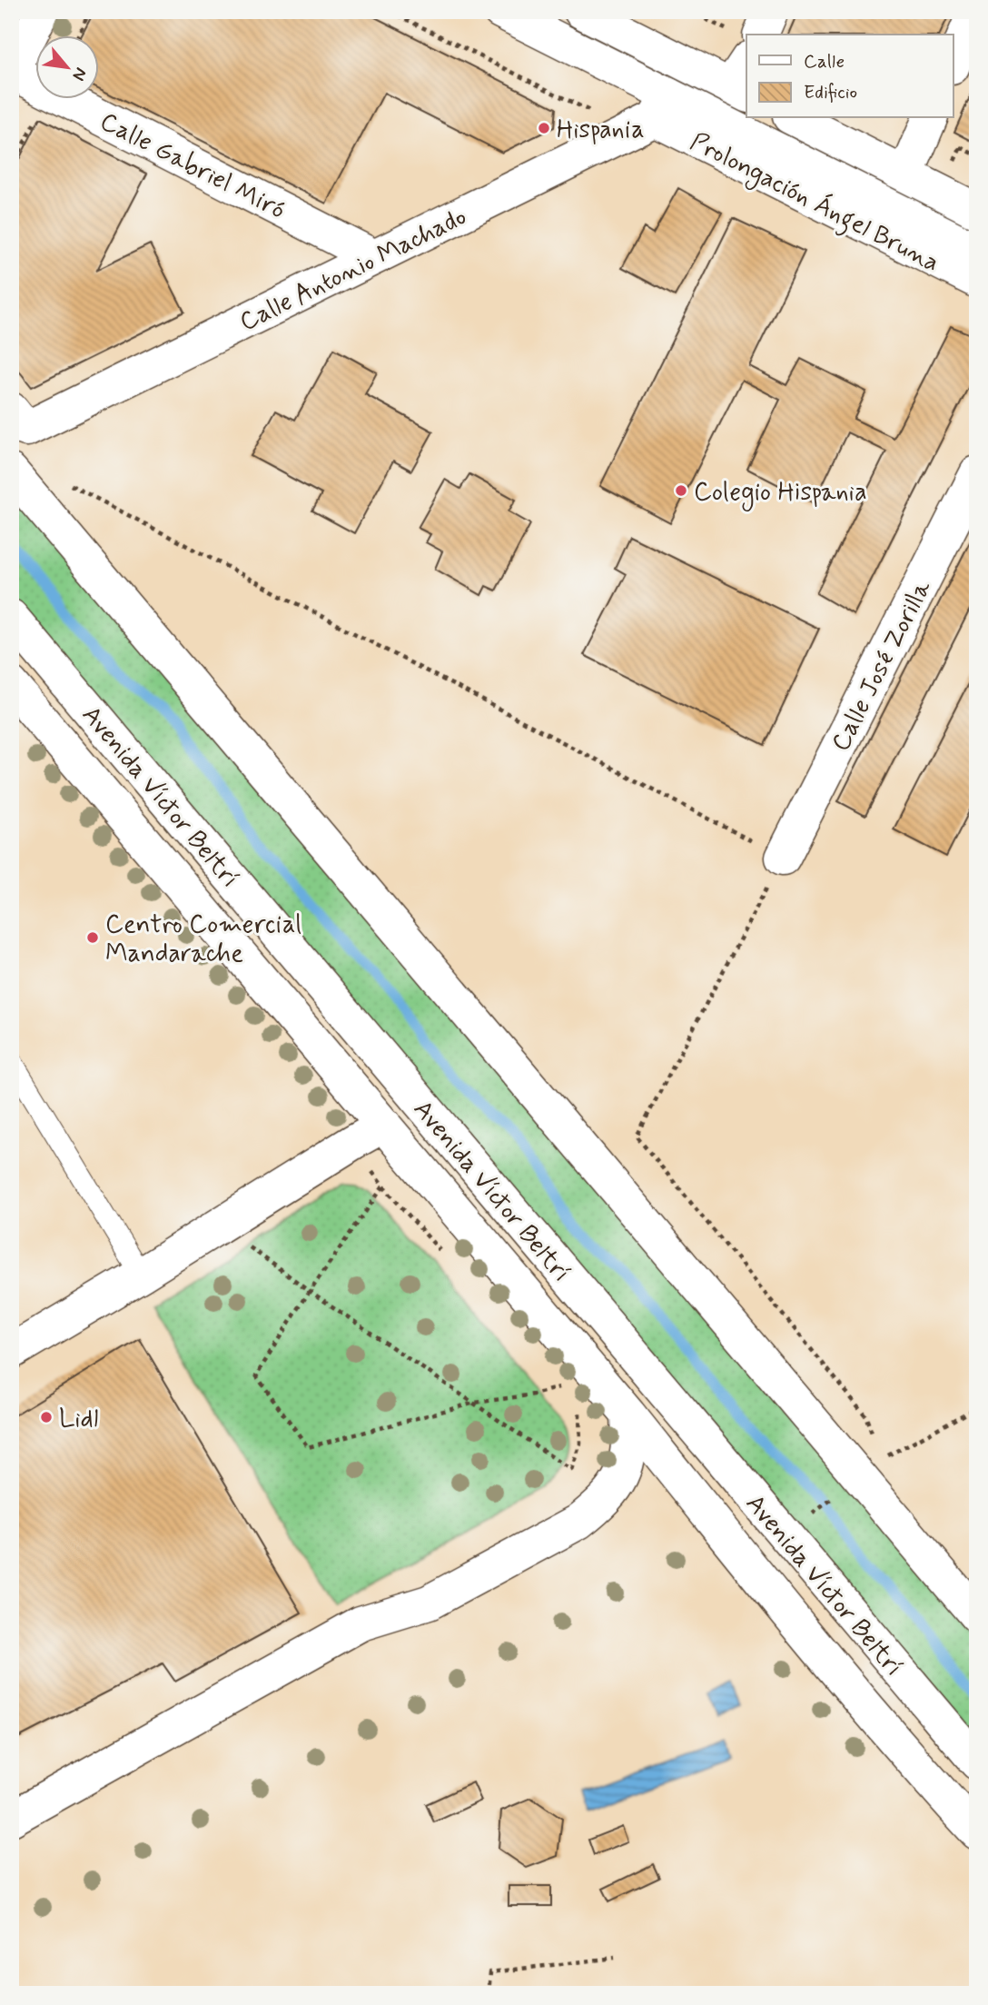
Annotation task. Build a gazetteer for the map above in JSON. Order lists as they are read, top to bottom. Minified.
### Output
{"streets":{"street":["Calle Gabriel Miró","Prolongación Ángel Bruna","Calle Antonio Machado","Calle José Zorilla","Avenida Víctor Beltrí"]},"crossings":[["Calle Gabriel Miró","Calle Antonio Machado"],["Prolongación Ángel Bruna","Calle Antonio Machado"]],"places":["Hispania","Colegio Hispania","Centro Comercial Mandarache","Lidl"],"legend":["Calle","Edificio"],"north":"bottom right"}
